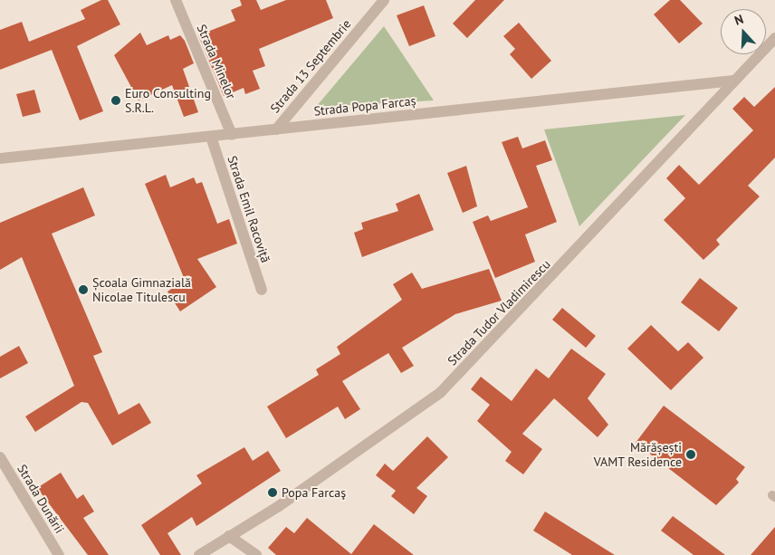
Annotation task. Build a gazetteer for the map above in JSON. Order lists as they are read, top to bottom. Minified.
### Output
{"streets":{"street":["Strada Minelor","Strada 13 Septembrie","Strada Popa Farcaș","Strada Emil Racoviță","Strada Tudor Vladimirescu","Strada Dunării"]},"crossings":[["Strada Minelor","Strada Popa Farcaș"],["Strada 13 Septembrie","Strada Popa Farcaș"],["Strada Popa Farcaș","Strada Emil Racoviță"],["Strada Popa Farcaș","Strada Tudor Vladimirescu"]],"places":["Euro Consulting S.R.L.","Școala Gimnazială Nicolae Titulescu","Mărășești VAMT Residence","Popa Farcaş"],"north":"top"}
